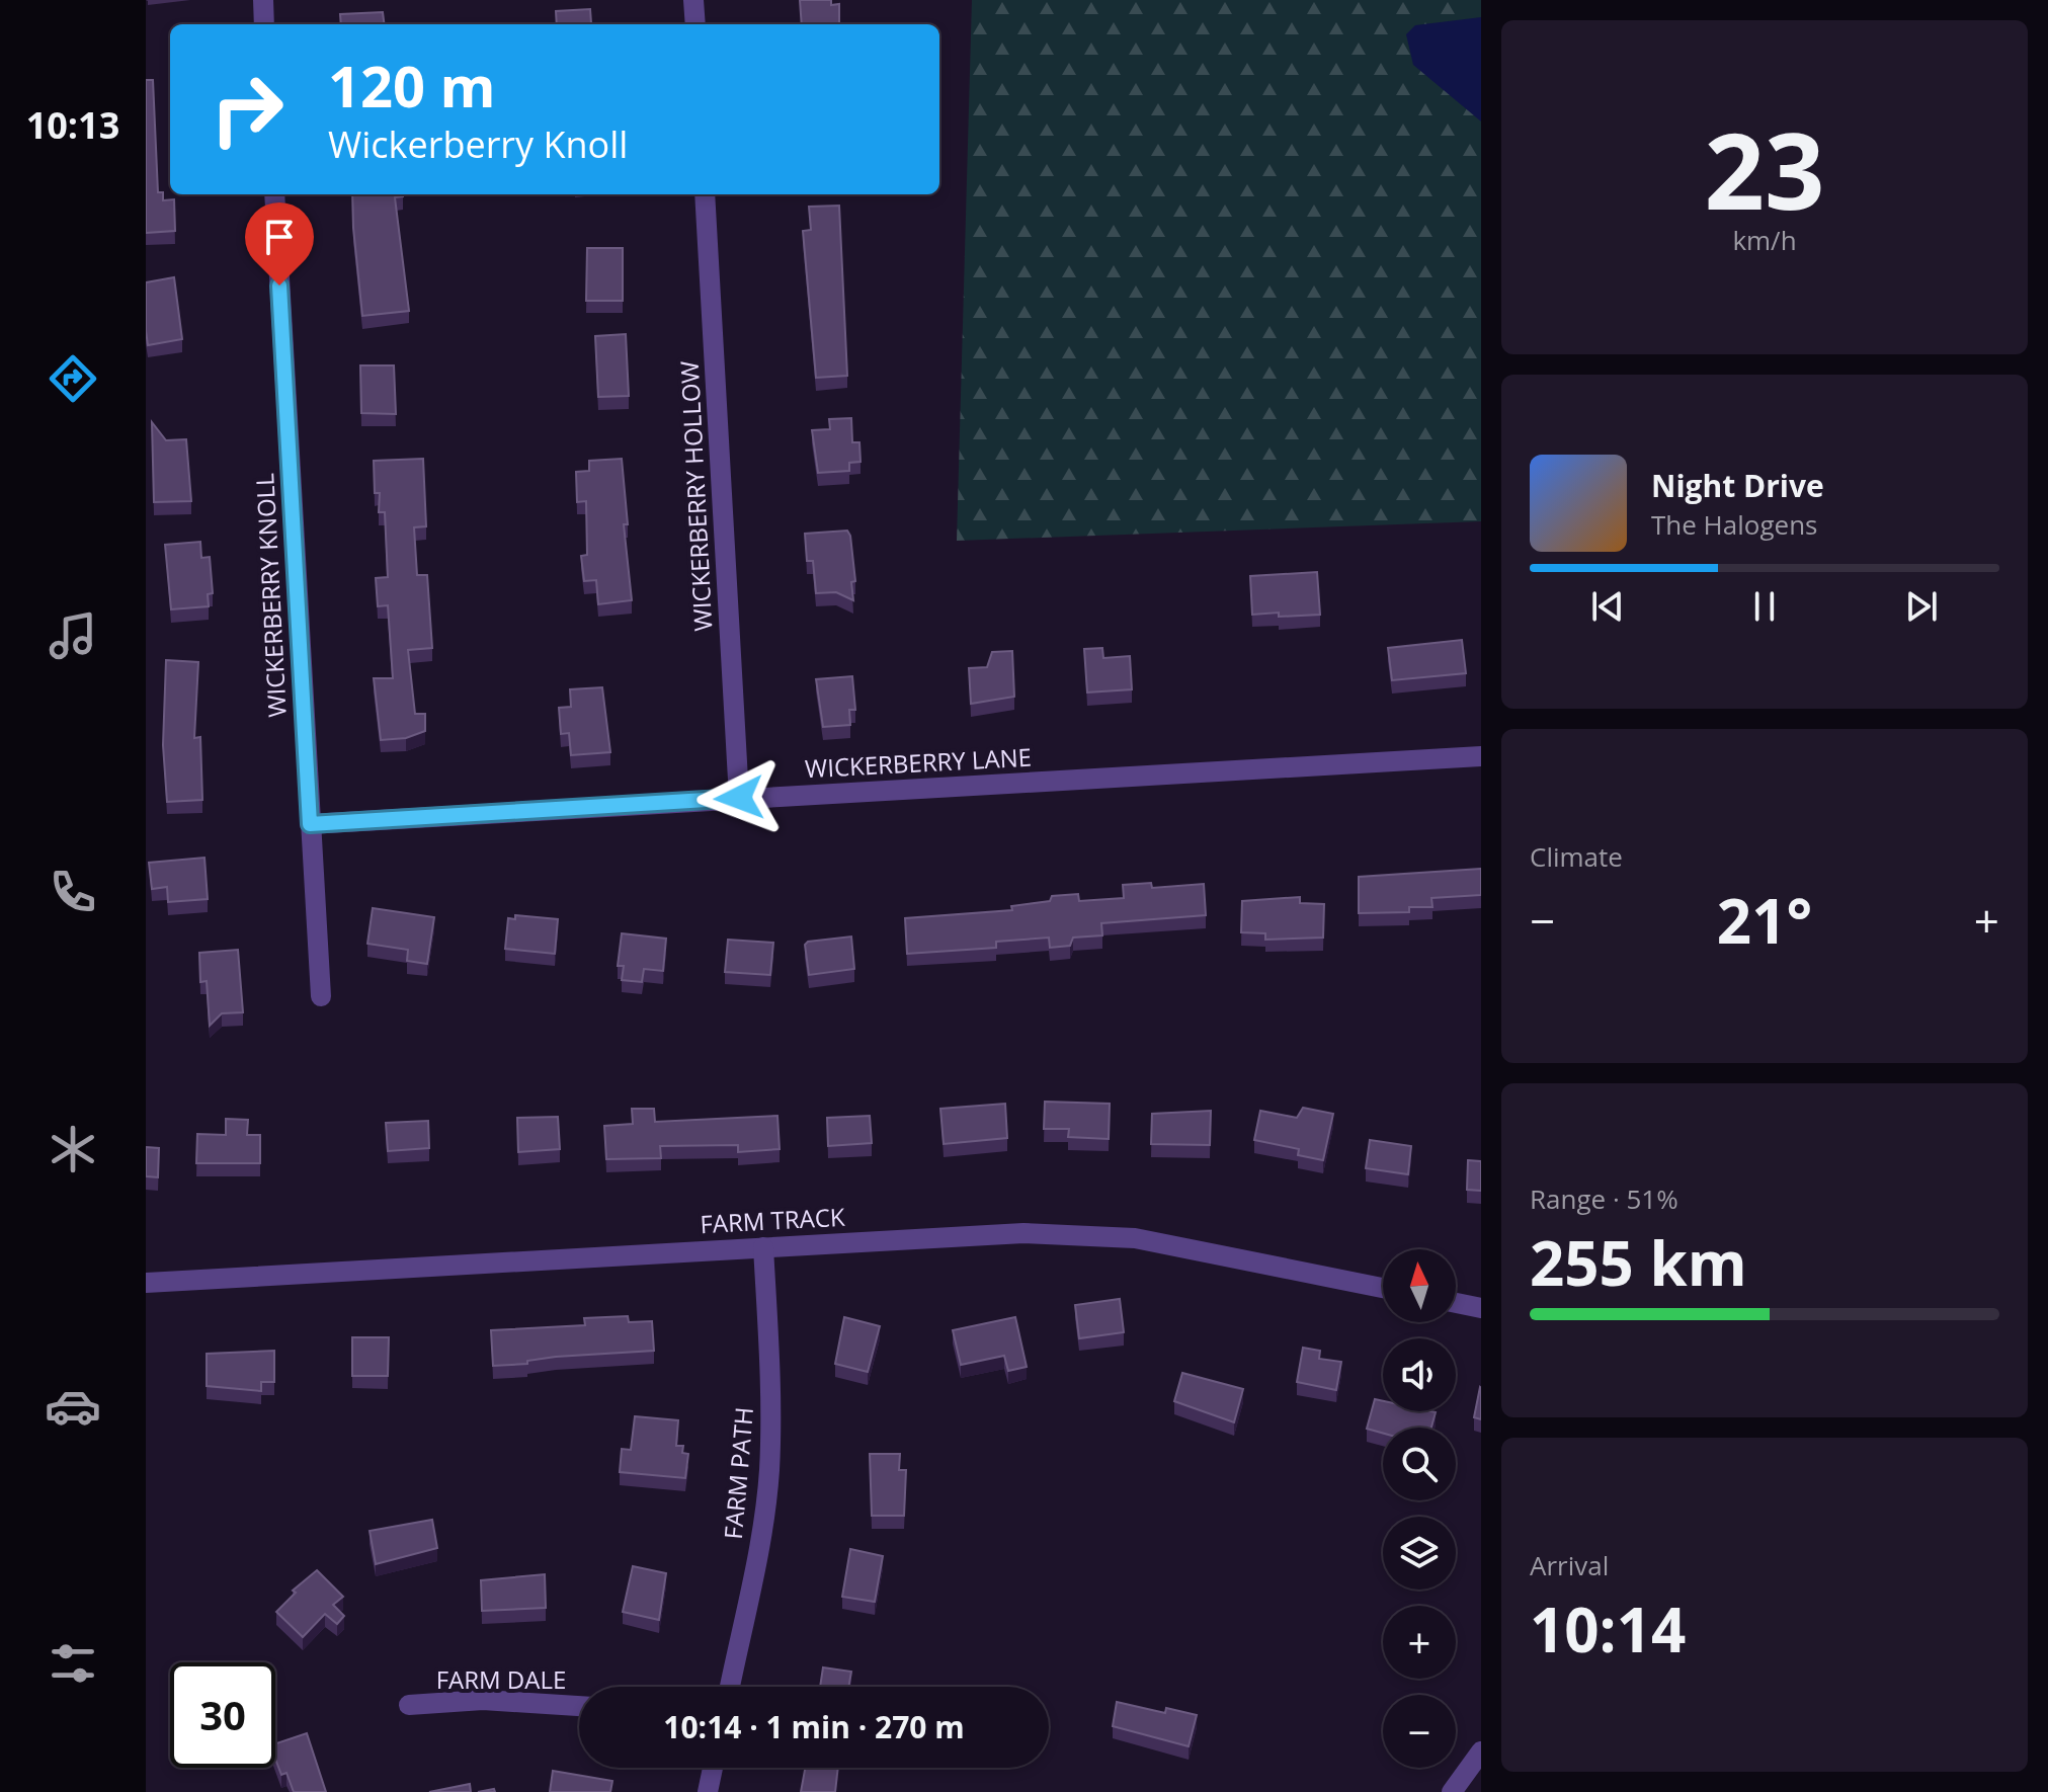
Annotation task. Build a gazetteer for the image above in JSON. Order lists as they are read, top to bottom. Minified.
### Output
{"streets":{"street":["WICKERBERRY HOLLOW","WICKERBERRY KNOLL","WICKERBERRY LANE","FARM TRACK","FARM PATH","FARM DALE"]},"crossings":[["WICKERBERRY HOLLOW","WICKERBERRY LANE"],["WICKERBERRY KNOLL","WICKERBERRY LANE"],["FARM TRACK","FARM PATH"]],"north":"top","page":{"tabs":"10:13","tile":[["23","km/h"],"Climate",["Range · 51%","255 km"],["Arrival","10:14"]],"turn":["120 m","Wickerberry Knoll"],"song":["Night Drive","The Halogens"],"heat":["−","21°","+"],"map_buttons":["+","−"],"limit":"30","trip":"10:14 · 1 min · 270 m"}}
